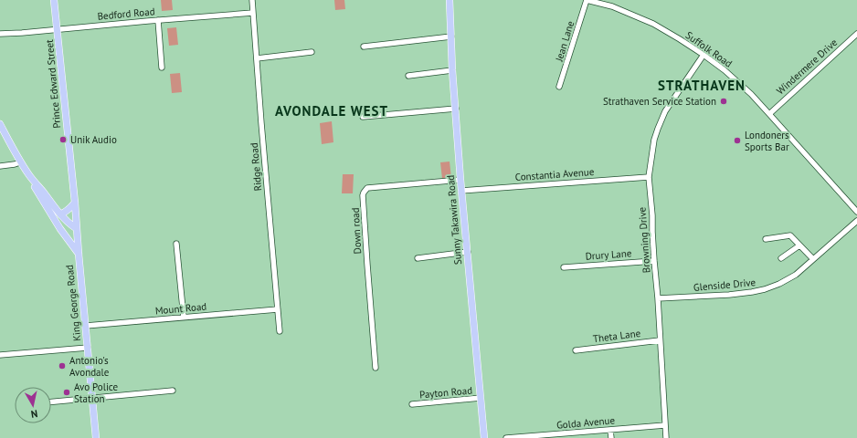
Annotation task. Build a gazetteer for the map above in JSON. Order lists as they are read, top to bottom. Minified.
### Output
{"streets":{"main road":["Prince Edward Street","Sunny Takawira Road","King George Road"],"street":["Bedford Road","Jean Lane","Suffolk Road","Windermere Drive","Ridge Road","Constantia Avenue","Down road","Browning Drive","Drury Lane","Glenside Drive","Mount Road","Theta Lane","Payton Road","Golda Avenue"]},"crossings":[["Bedford Road","Prince Edward Street"],["Bedford Road","Ridge Road"],["Jean Lane","Suffolk Road"],["Suffolk Road","Windermere Drive"],["Suffolk Road","Browning Drive"],["Prince Edward Street","King George Road"],["Ridge Road","Mount Road"],["Constantia Avenue","Sunny Takawira Road"],["Constantia Avenue","Browning Drive"],["Sunny Takawira Road","Down road"],["Sunny Takawira Road","Payton Road"],["Browning Drive","Drury Lane"],["Browning Drive","Glenside Drive"],["Browning Drive","Theta Lane"],["Browning Drive","Golda Avenue"],["King George Road","Mount Road"]],"districts":["STRATHAVEN","AVONDALE WEST"],"places":["Strathaven Service Station","Unik Audio","Londoners Sports Bar","Antonio's Avondale","Avo Police Station"],"north":"bottom"}
